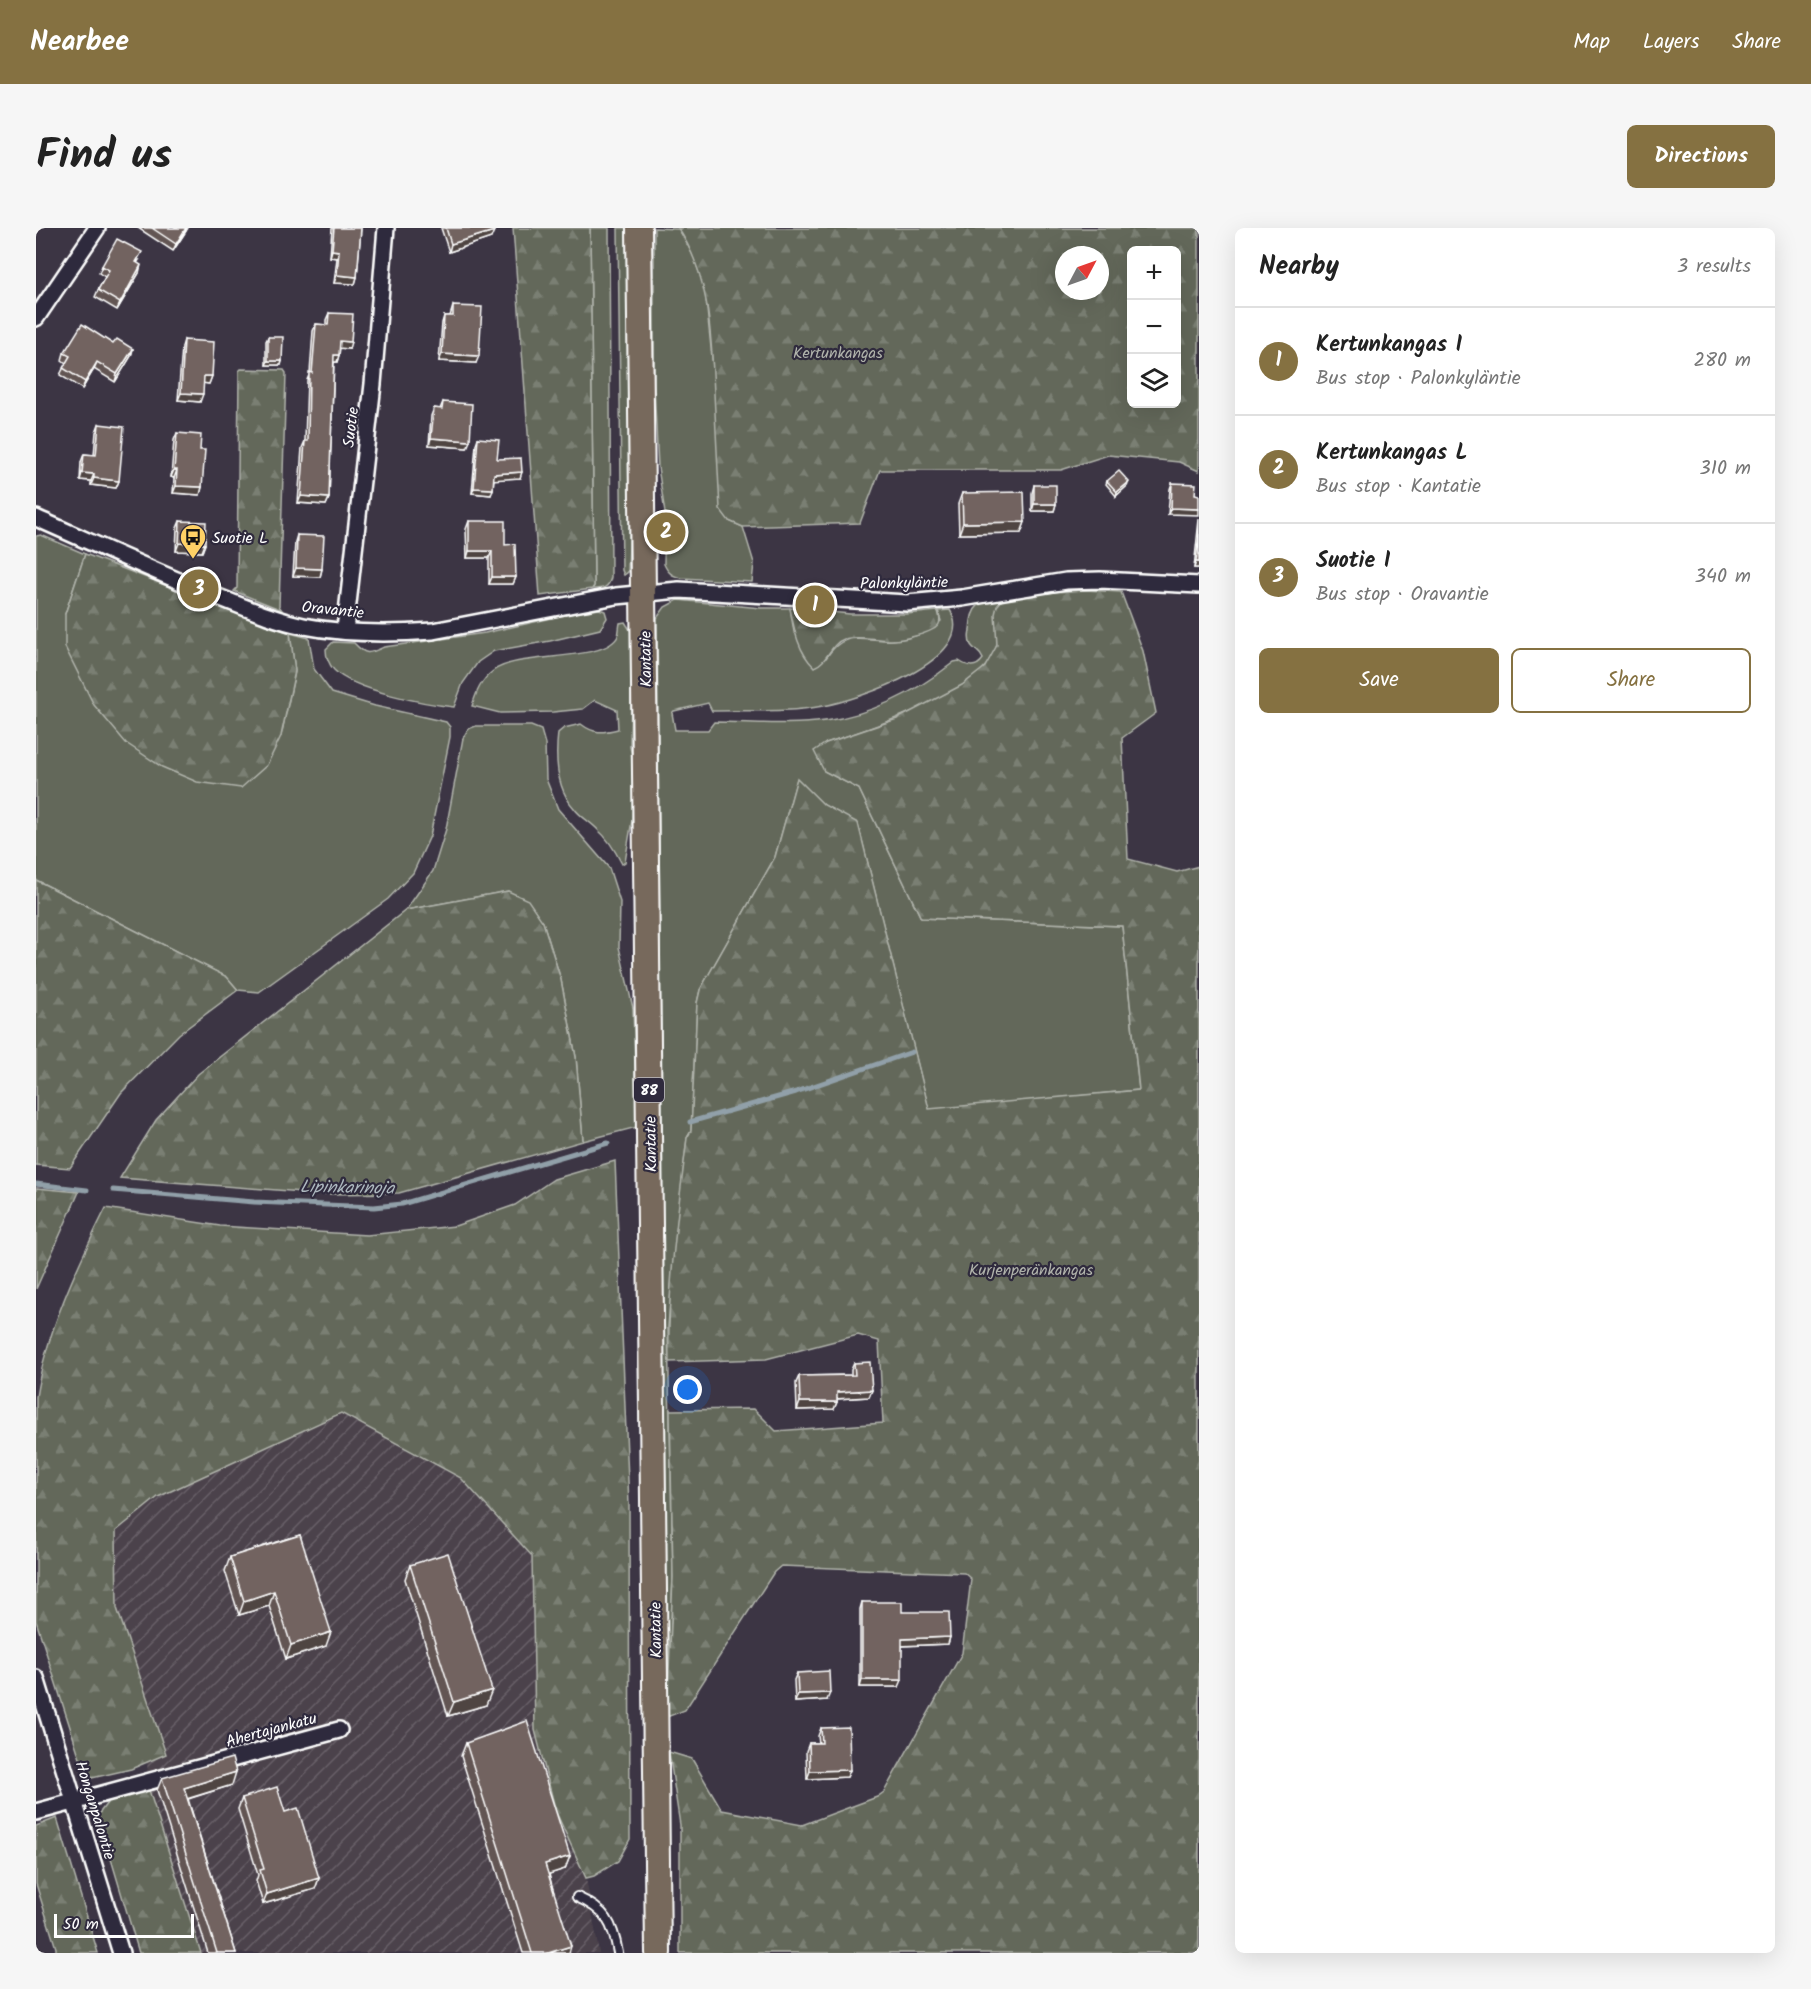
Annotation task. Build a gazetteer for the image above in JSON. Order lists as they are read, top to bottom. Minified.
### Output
{"streets":{"main road":["Kantatie","88"],"street":["Suotie","Palonkyläntie","Oravantie","Ahertajankatu","Honganpalontie"]},"crossings":[["Suotie","Oravantie"],["Palonkyläntie","Oravantie"],["Palonkyläntie","Kantatie"],["Oravantie","Kantatie"],["Ahertajankatu","Honganpalontie"]],"water":["Lipinkarinoja"],"parks":["Kertunkangas","Kurjenperänkangas"],"places":{"bus stop":["Suotie L"]},"scale_bar":"50 m","north":"top right","page":{"header":"Nearbee","nav":["Map","Layers","Share"],"title":"Find us","buttons":["Directions",["Save","Share"]],"heading":["Nearby","3 results"],"map_buttons":["+","−"],"list":[{"mark":"1","name":"Kertunkangas I","note":"Bus stop · Palonkyläntie","value":"280 m"},{"mark":"2","name":"Kertunkangas L","note":"Bus stop · Kantatie","value":"310 m"},{"mark":"3","name":"Suotie I","note":"Bus stop · Oravantie","value":"340 m"}],"pins":["2","3","1"],"scale":"50 m"}}
